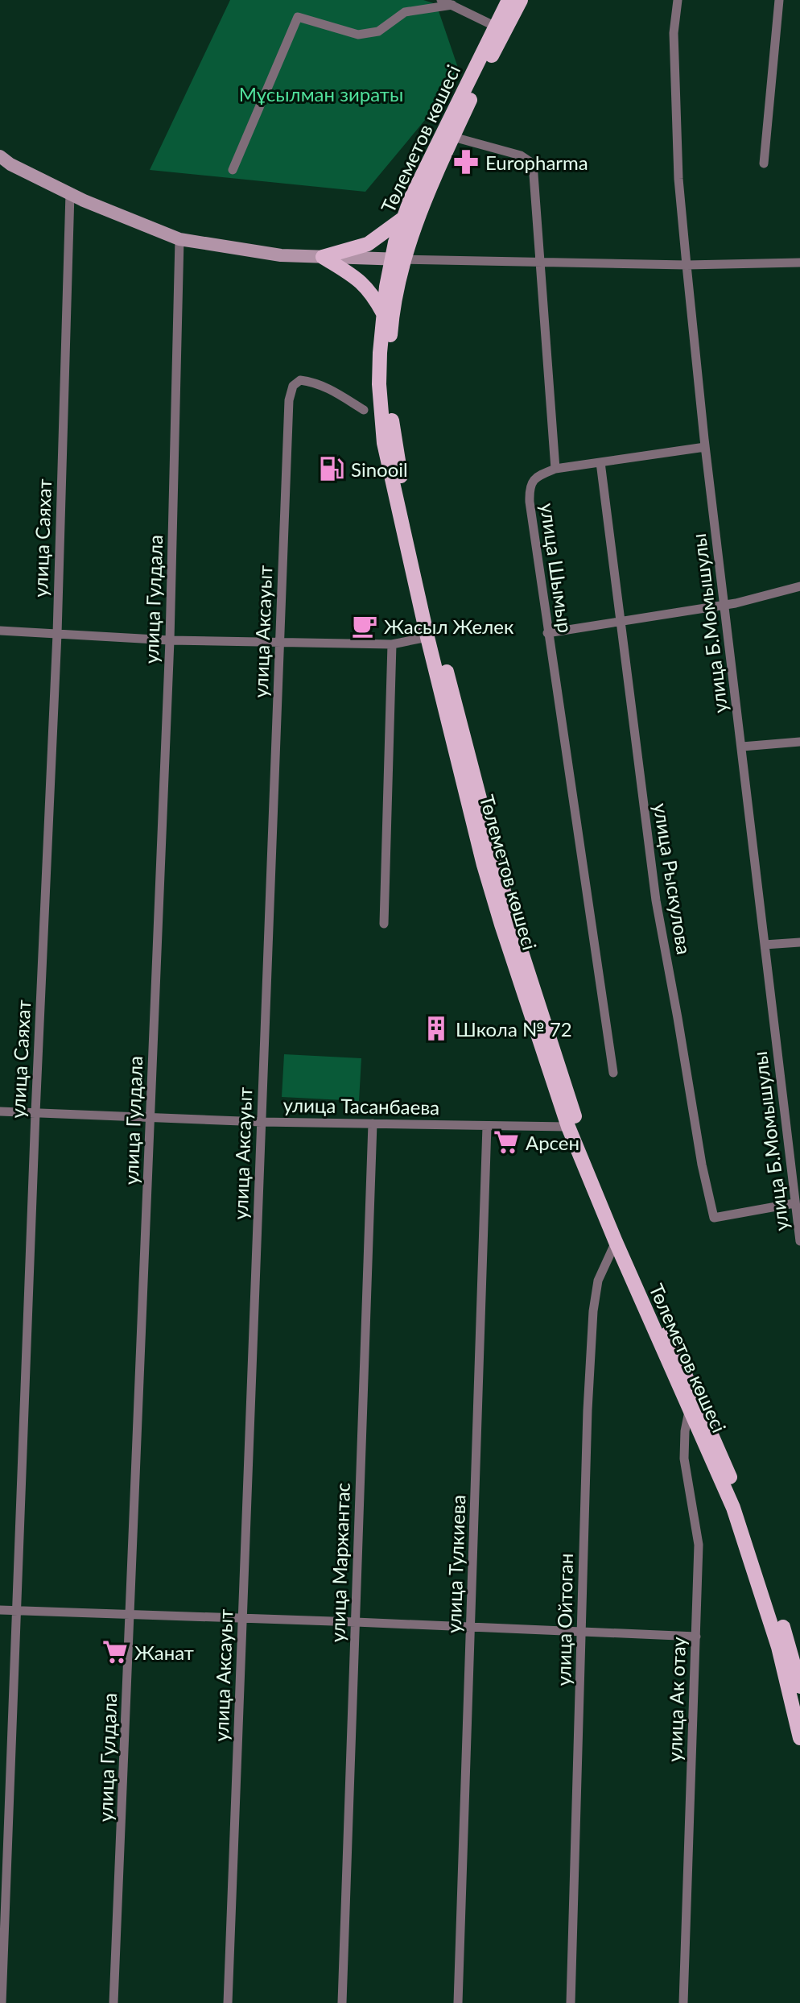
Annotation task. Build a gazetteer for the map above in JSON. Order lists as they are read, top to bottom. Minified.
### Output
{"streets":{"main road":["Төлеметов көшесі"],"street":["улица Саяхат","улица Шымыр","улица Гулдала","улица Б.Момышулы","улица Аксауыт","улица Рыскулова","улица Тасанбаева","улица Маржантас","улица Тулкиева","улица Ойтоган","улица Ак отау"]},"crossings":[["Төлеметов көшесі","улица Тасанбаева"],["Төлеметов көшесі","улица Ойтоган"],["Төлеметов көшесі","улица Ак отау"],["улица Саяхат","улица Тасанбаева"],["улица Гулдала","улица Тасанбаева"],["улица Б.Момышулы","улица Рыскулова"],["улица Аксауыт","улица Тасанбаева"],["улица Тасанбаева","улица Маржантас"],["улица Тасанбаева","улица Тулкиева"]],"parks":["Мұсылман зираты"],"places":{"pharmacy":["Europharma"],"fuel station":["Sinooil"],"cafe":["Жасыл Желек"],"building":["Школа № 72"],"supermarket":["Арсен","Жанат"]}}
